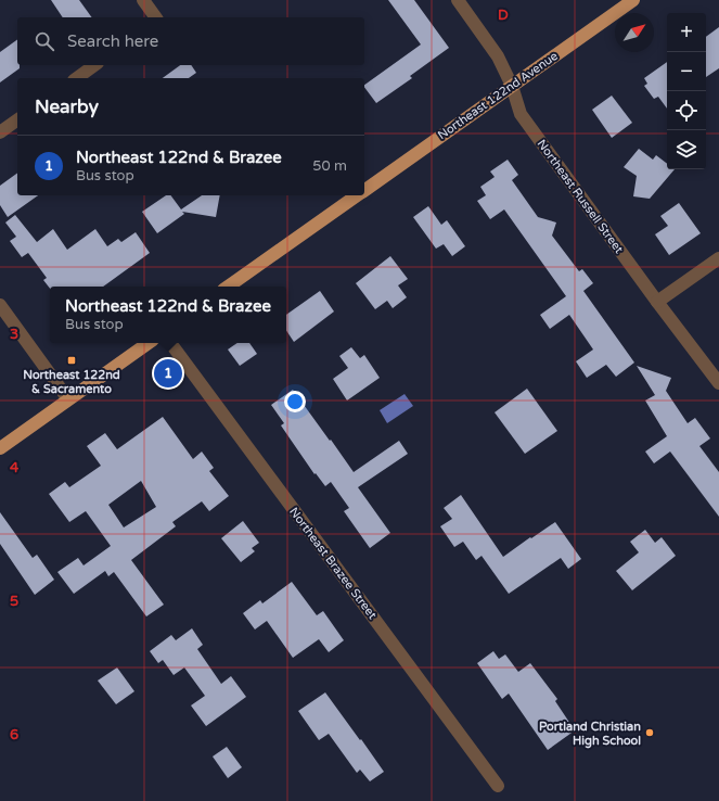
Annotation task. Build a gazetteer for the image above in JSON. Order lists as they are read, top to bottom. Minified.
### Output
{"streets":{"main road":["Northeast 122nd Avenue"],"street":["Northeast Russell Street","Northeast Brazee Street"]},"crossings":[["Northeast 122nd Avenue","Northeast Russell Street"]],"places":{"transit":["Northeast 122nd & Sacramento"],"other":["Portland Christian High School"]},"north":"top right","page":{"map_buttons":["+","−"],"search":"Search here","heading":"Nearby","list":[{"mark":"1","name":"Northeast 122nd & Brazee","note":"Bus stop","value":"50 m"}],"popup":["Northeast 122nd & Brazee","Bus stop"],"pins":"1"},"grid":{"columns":["D"],"rows":["3","4","5","6"]}}
